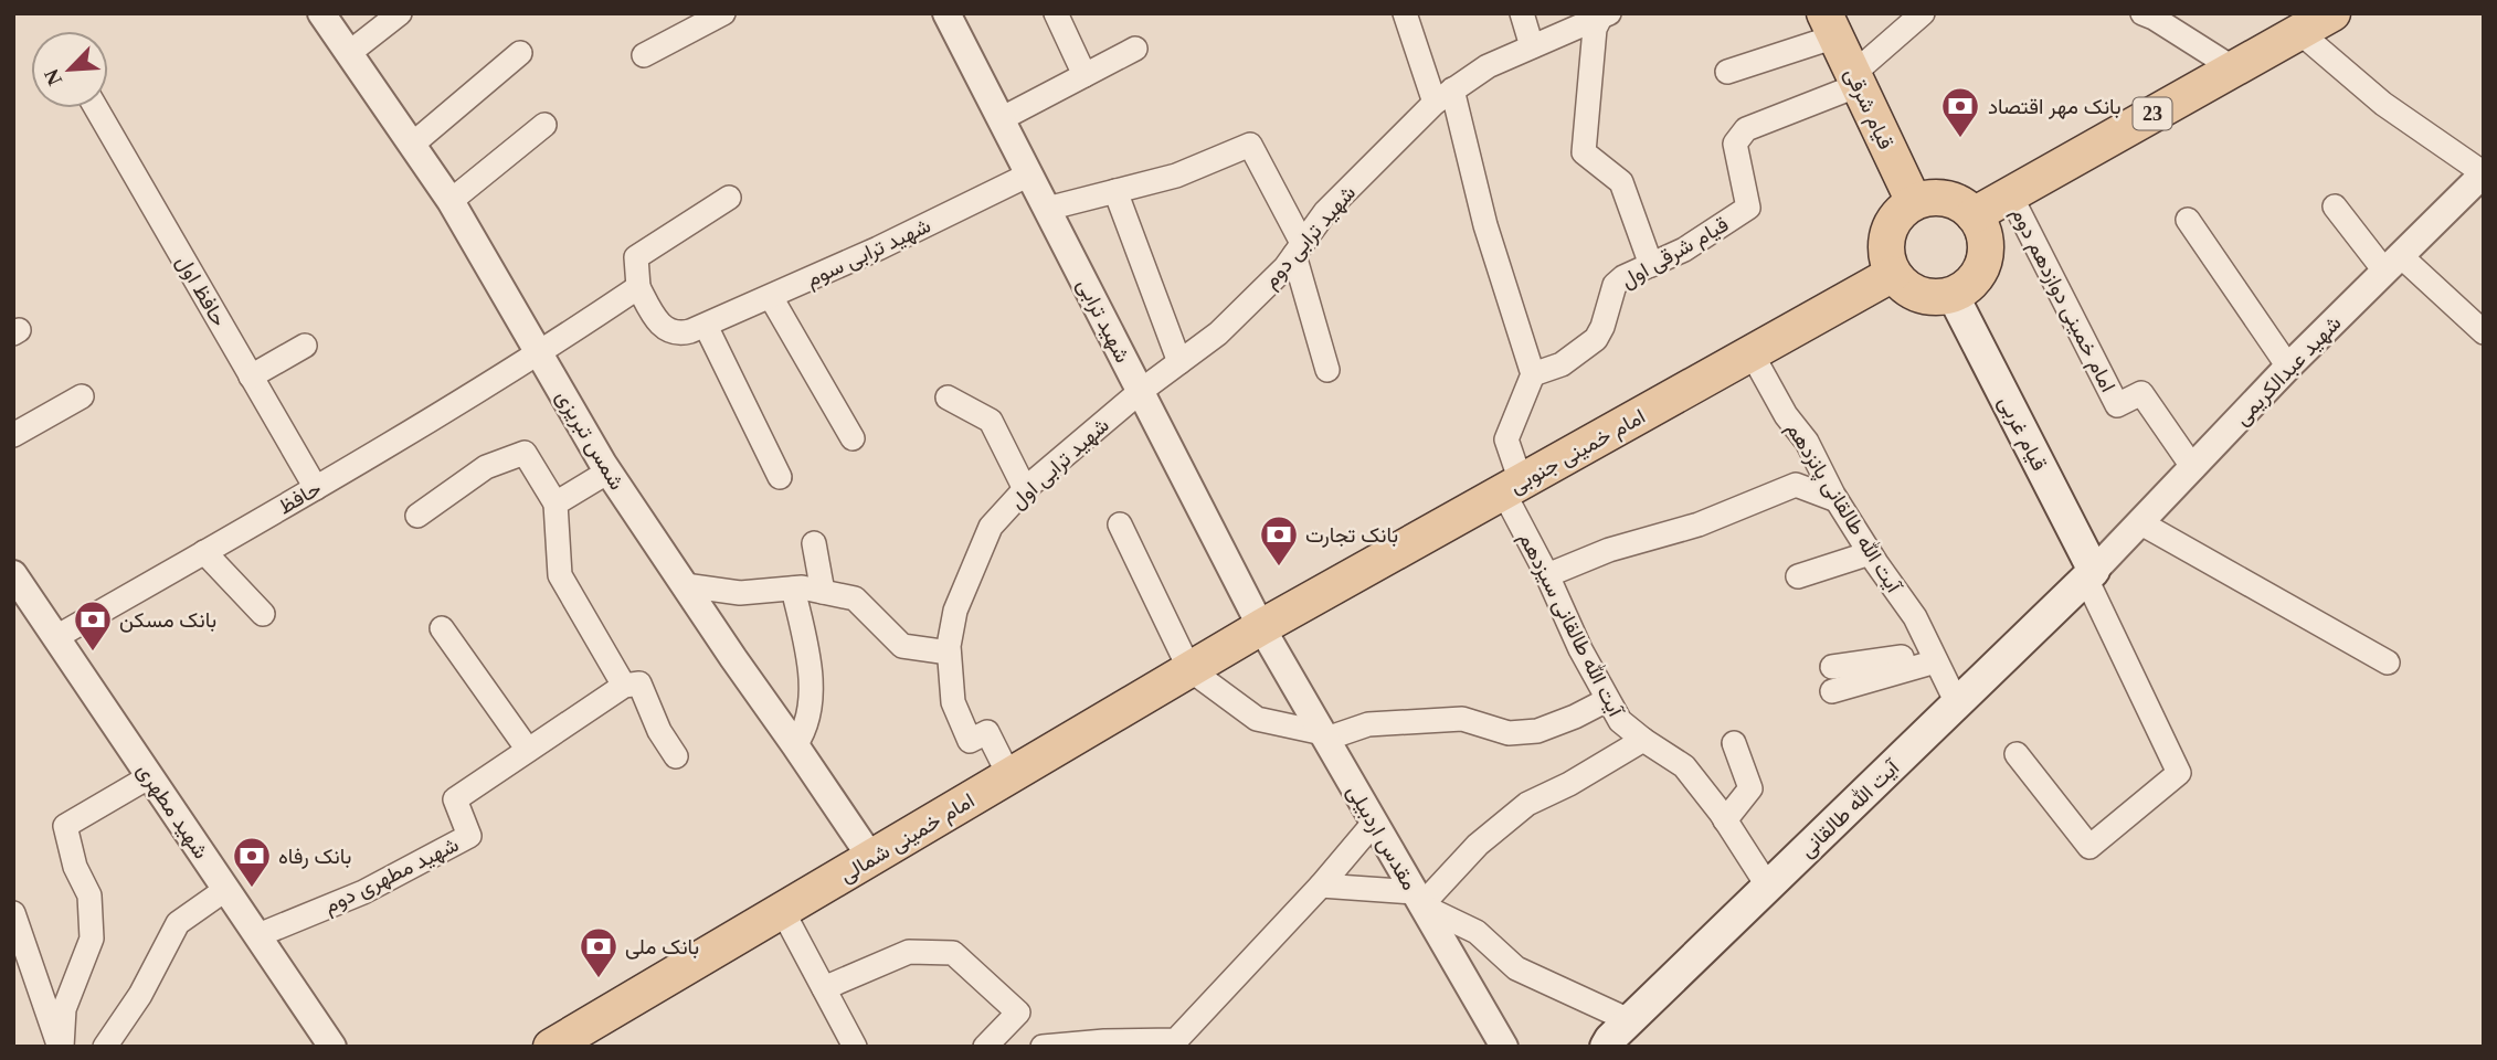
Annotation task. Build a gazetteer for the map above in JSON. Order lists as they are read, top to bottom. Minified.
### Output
{"streets":{"main road":["قیام شرقی","23","قیام غربی","امام خمینی جنوبی","آیت الله طالقانی","امام خمینی شمالی"],"street":["شهید ترابی دوم","شهید ترابی سوم","قیام شرقی اول","حافظ اول","امام خمینی دوازدهم دوم","شهید ترابی","شهید عبدالکریمی","شمس تبریزی","شهید ترابی اول","حافظ","آیت الله طالقانی پانزدهم","آیت الله طالقانی سیزدهم","شهید مطهری","مقدس اردبیلی","شهید مطهری دوم"]},"crossings":[["قیام شرقی","23"],["قیام شرقی","قیام شرقی اول"],["قیام شرقی","قیام غربی"],["قیام شرقی","امام خمینی جنوبی"],["23","امام خمینی دوازدهم دوم"],["23","قیام غربی"],["23","امام خمینی جنوبی"],["شهید ترابی دوم","شهید ترابی"],["شهید ترابی دوم","شهید ترابی اول"],["شهید ترابی سوم","شهید ترابی"],["شهید ترابی سوم","حافظ"],["قیام شرقی اول","آیت الله طالقانی سیزدهم"],["حافظ اول","حافظ"],["امام خمینی دوازدهم دوم","شهید عبدالکریمی"],["شهید ترابی","امام خمینی جنوبی"],["شهید ترابی","شهید ترابی اول"],["شهید ترابی","امام خمینی شمالی"],["شهید ترابی","مقدس اردبیلی"],["شهید عبدالکریمی","قیام غربی"],["شهید عبدالکریمی","آیت الله طالقانی"],["قیام غربی","امام خمینی جنوبی"],["قیام غربی","آیت الله طالقانی"],["شمس تبریزی","حافظ"],["شمس تبریزی","امام خمینی شمالی"],["امام خمینی جنوبی","آیت الله طالقانی پانزدهم"],["امام خمینی جنوبی","آیت الله طالقانی سیزدهم"],["امام خمینی جنوبی","امام خمینی شمالی"],["امام خمینی جنوبی","مقدس اردبیلی"],["شهید ترابی اول","امام خمینی شمالی"],["حافظ","شهید مطهری"],["آیت الله طالقانی پانزدهم","آیت الله طالقانی"],["آیت الله طالقانی سیزدهم","آیت الله طالقانی"],["شهید مطهری","شهید مطهری دوم"],["امام خمینی شمالی","مقدس اردبیلی"]],"places":{"bank":["بانک مهر اقتصاد","بانک تجارت","بانک مسکن","بانک رفاه","بانک ملی"]},"north":"bottom left"}
